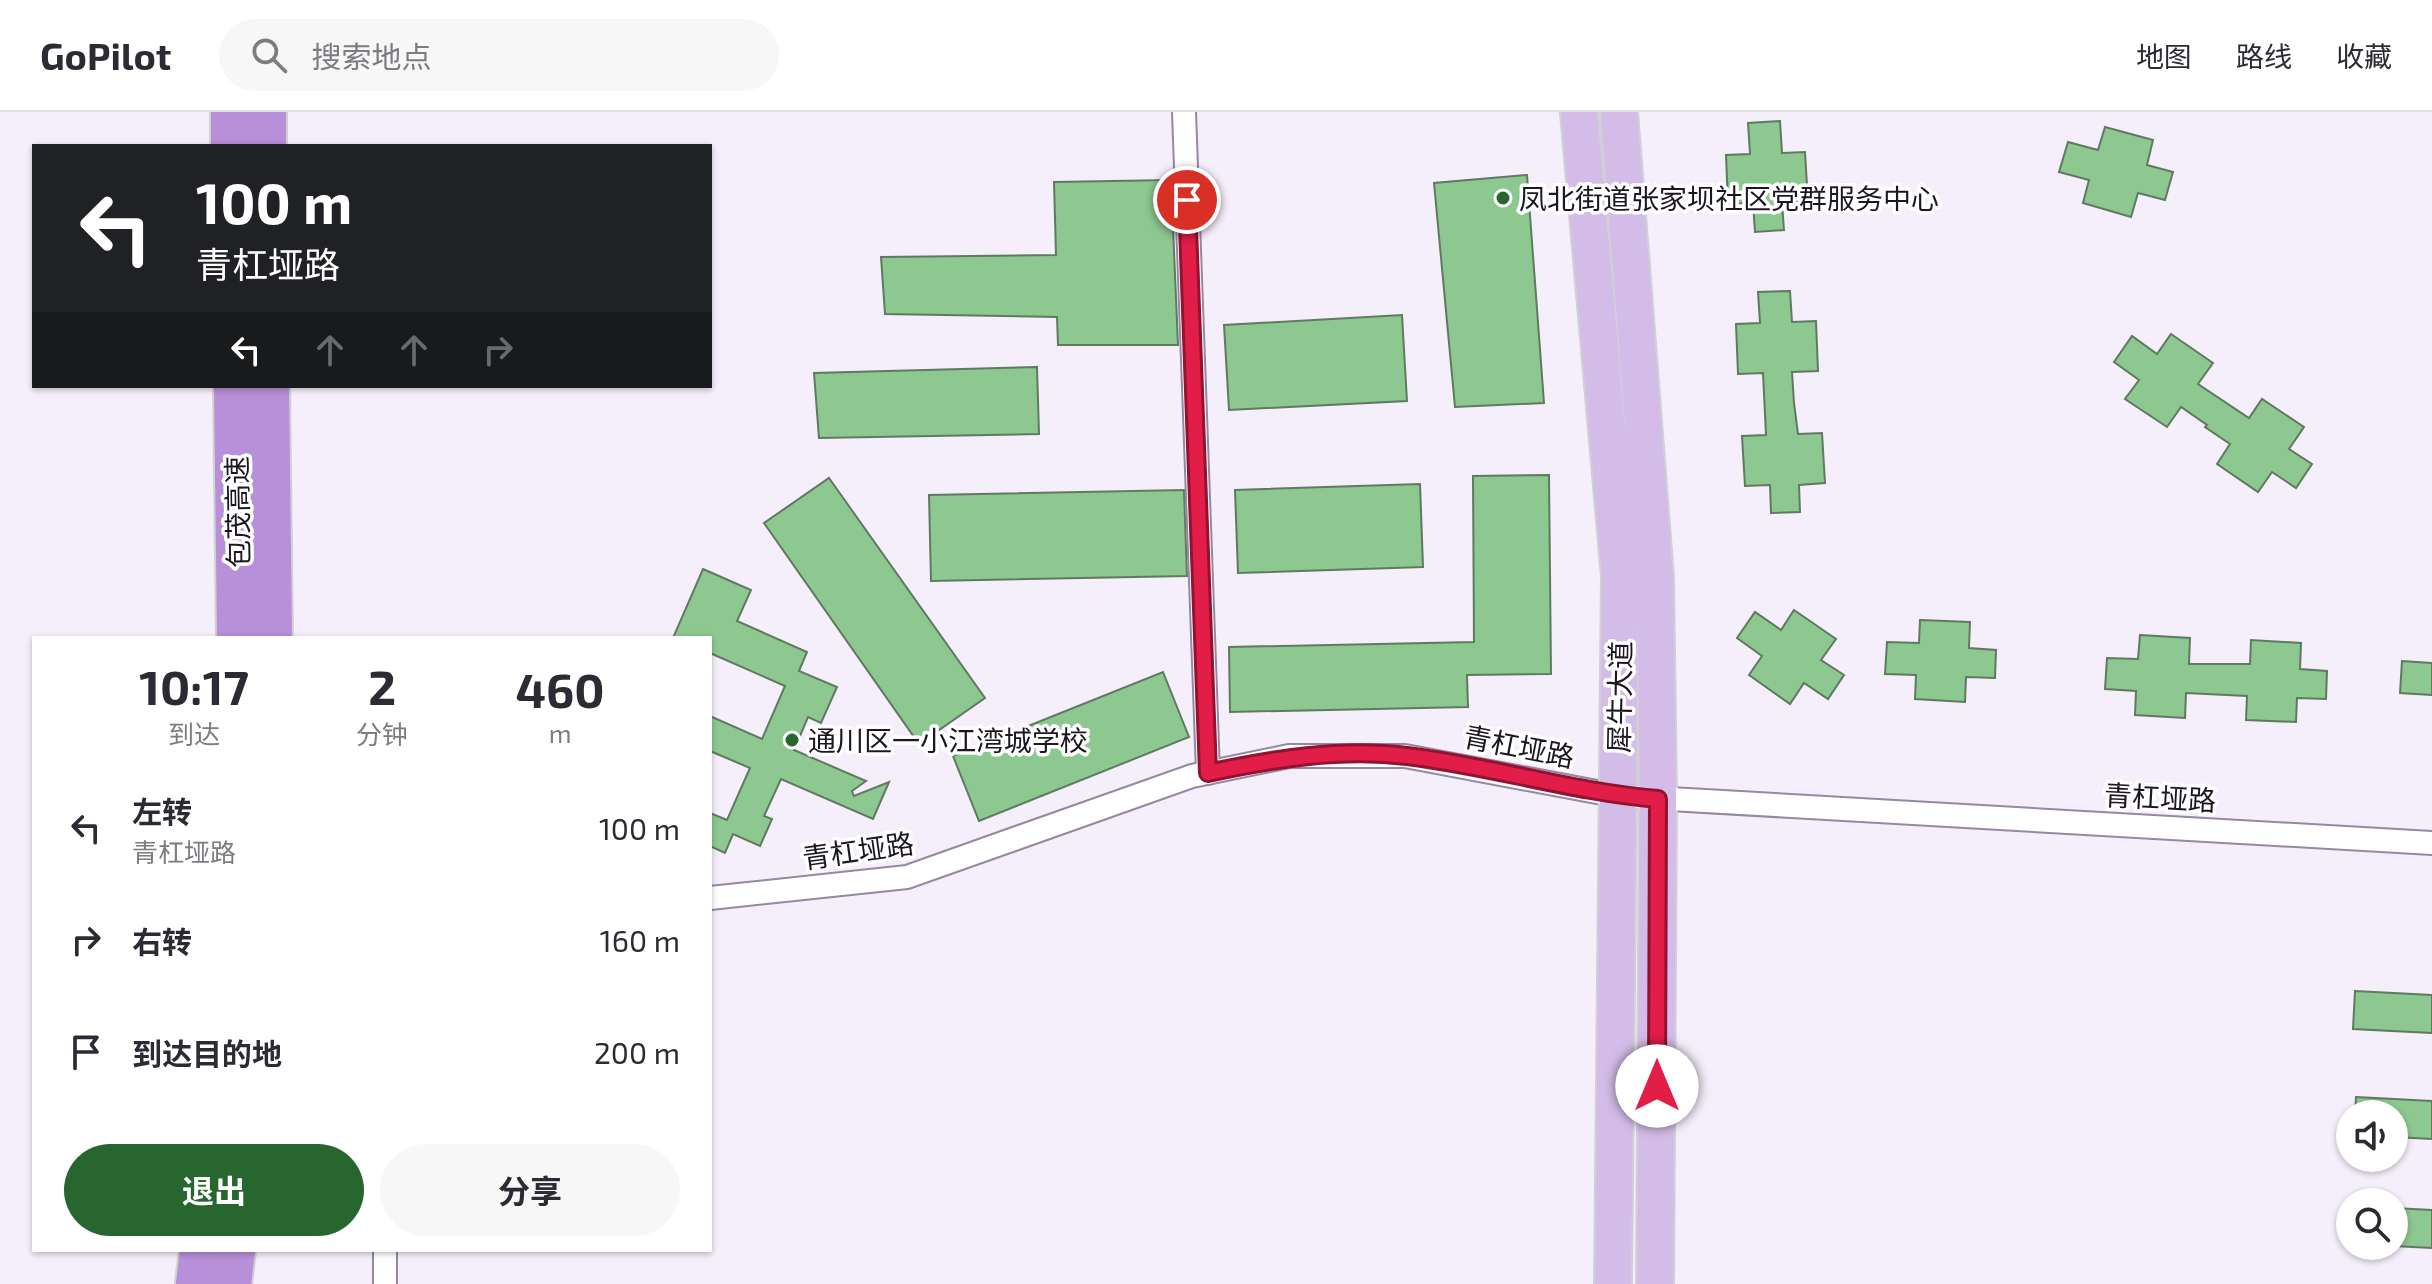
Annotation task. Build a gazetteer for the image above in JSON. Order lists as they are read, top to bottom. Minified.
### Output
{"streets":{"highway":["包茂高速"],"main road":["犀牛大道"],"street":["青杠垭路"]},"crossings":[["犀牛大道","青杠垭路"]],"places":["凤北街道张家坝社区党群服务中心","通川区一小江湾城学校"],"page":{"header":"GoPilot","search":"搜索地点","nav":["地图","路线","收藏"],"turn":["100 m","青杠垭路"],"eta":["10:17","到达","2","分钟","460","m"],"list":[{"name":"左转","note":"青杠垭路","value":"100 m"},{"name":"右转","value":"160 m"},{"name":"到达目的地","value":"200 m"}],"buttons":["退出","分享"]}}
